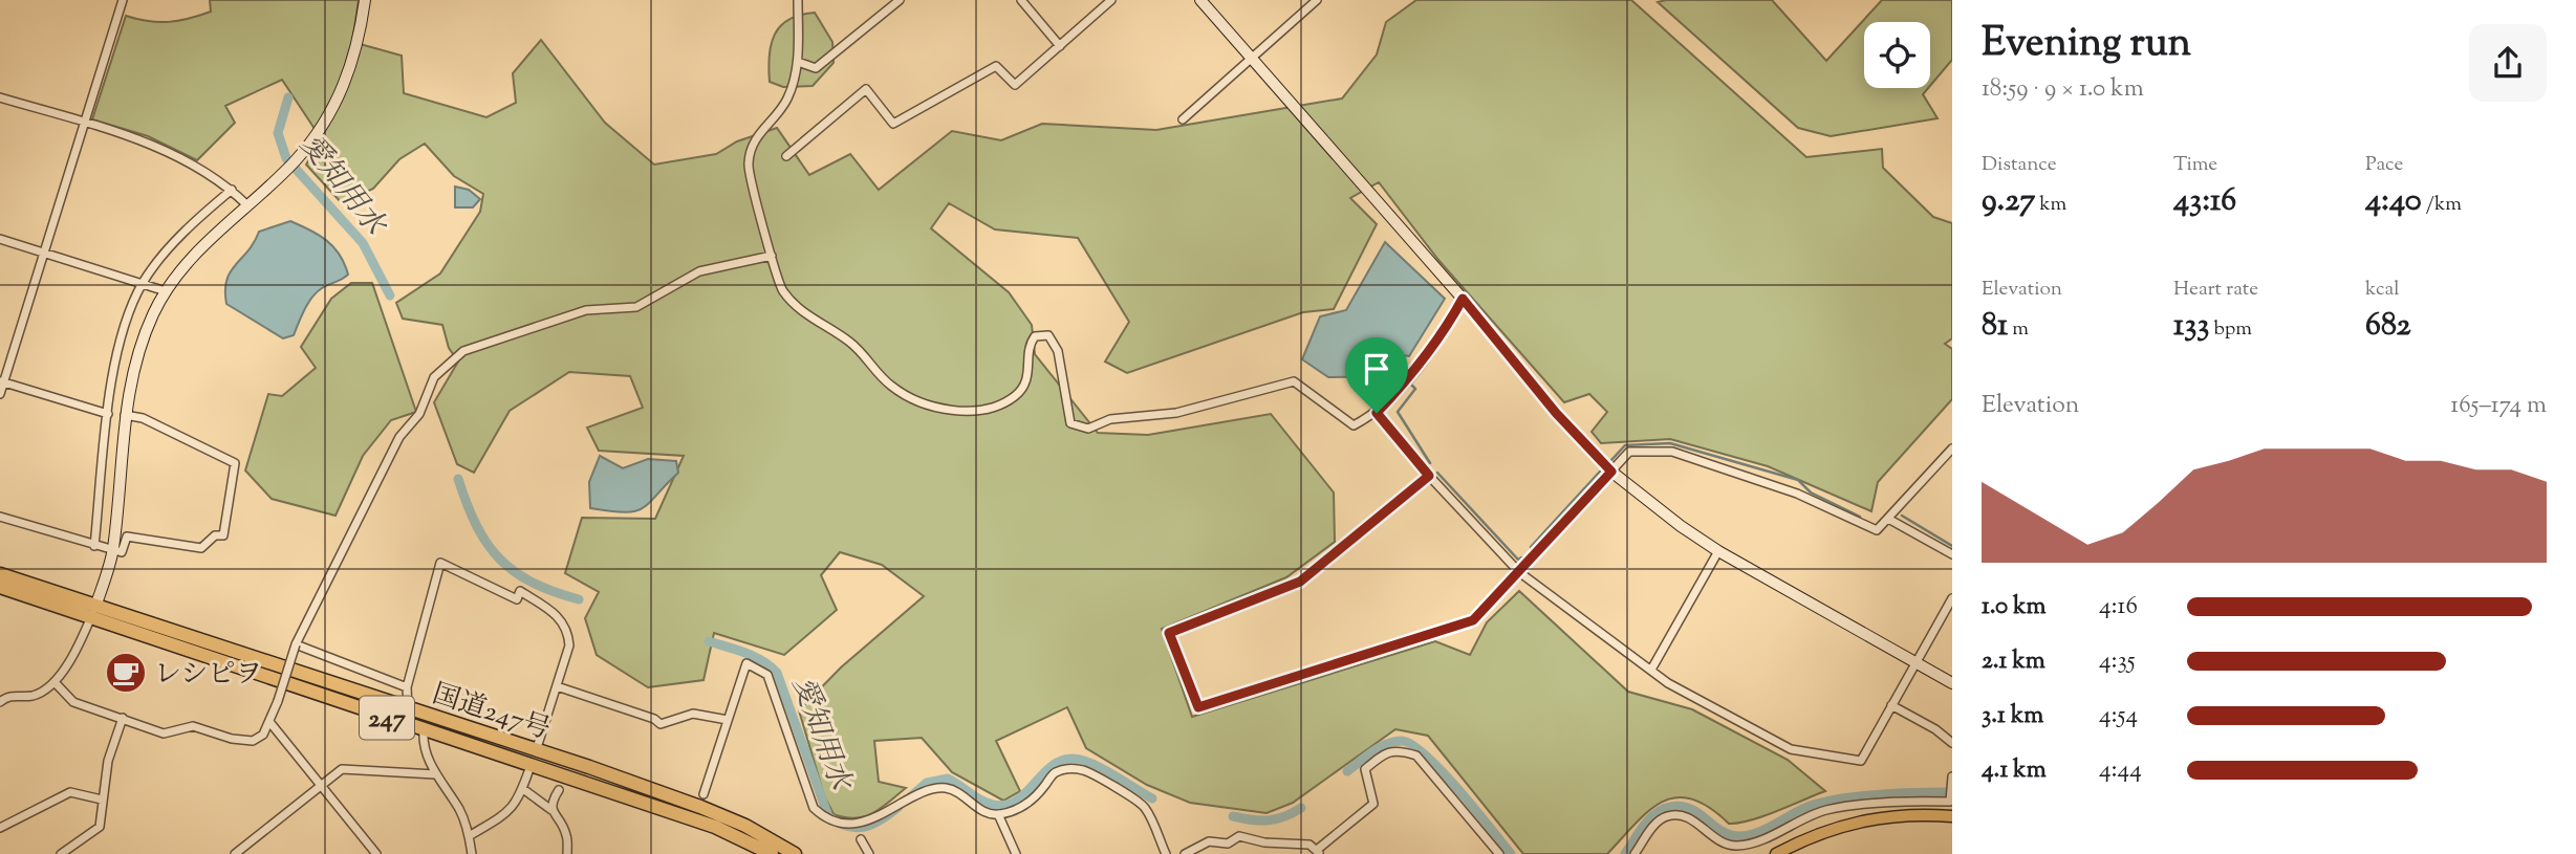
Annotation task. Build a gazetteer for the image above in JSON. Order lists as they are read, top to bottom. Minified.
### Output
{"streets":{"highway":["国道247号","247"]},"water":["愛知用水"],"places":{"cafe":["レシピヲ"]},"page":{"heading":["Evening run","18:59 · 9 × 1.0 km"],"stats":[["Distance","9.27 km"],["Time","43:16"],["Pace","4:40 /km"],["Elevation","81 m"],["Heart rate","133 bpm"],["kcal","682"]],"chart":["Elevation","165–174 m"],"list":[{"name":"1.0 km","note":"4:16"},{"name":"2.1 km","note":"4:35"},{"name":"3.1 km","note":"4:54"},{"name":"4.1 km","note":"4:44"}]}}
